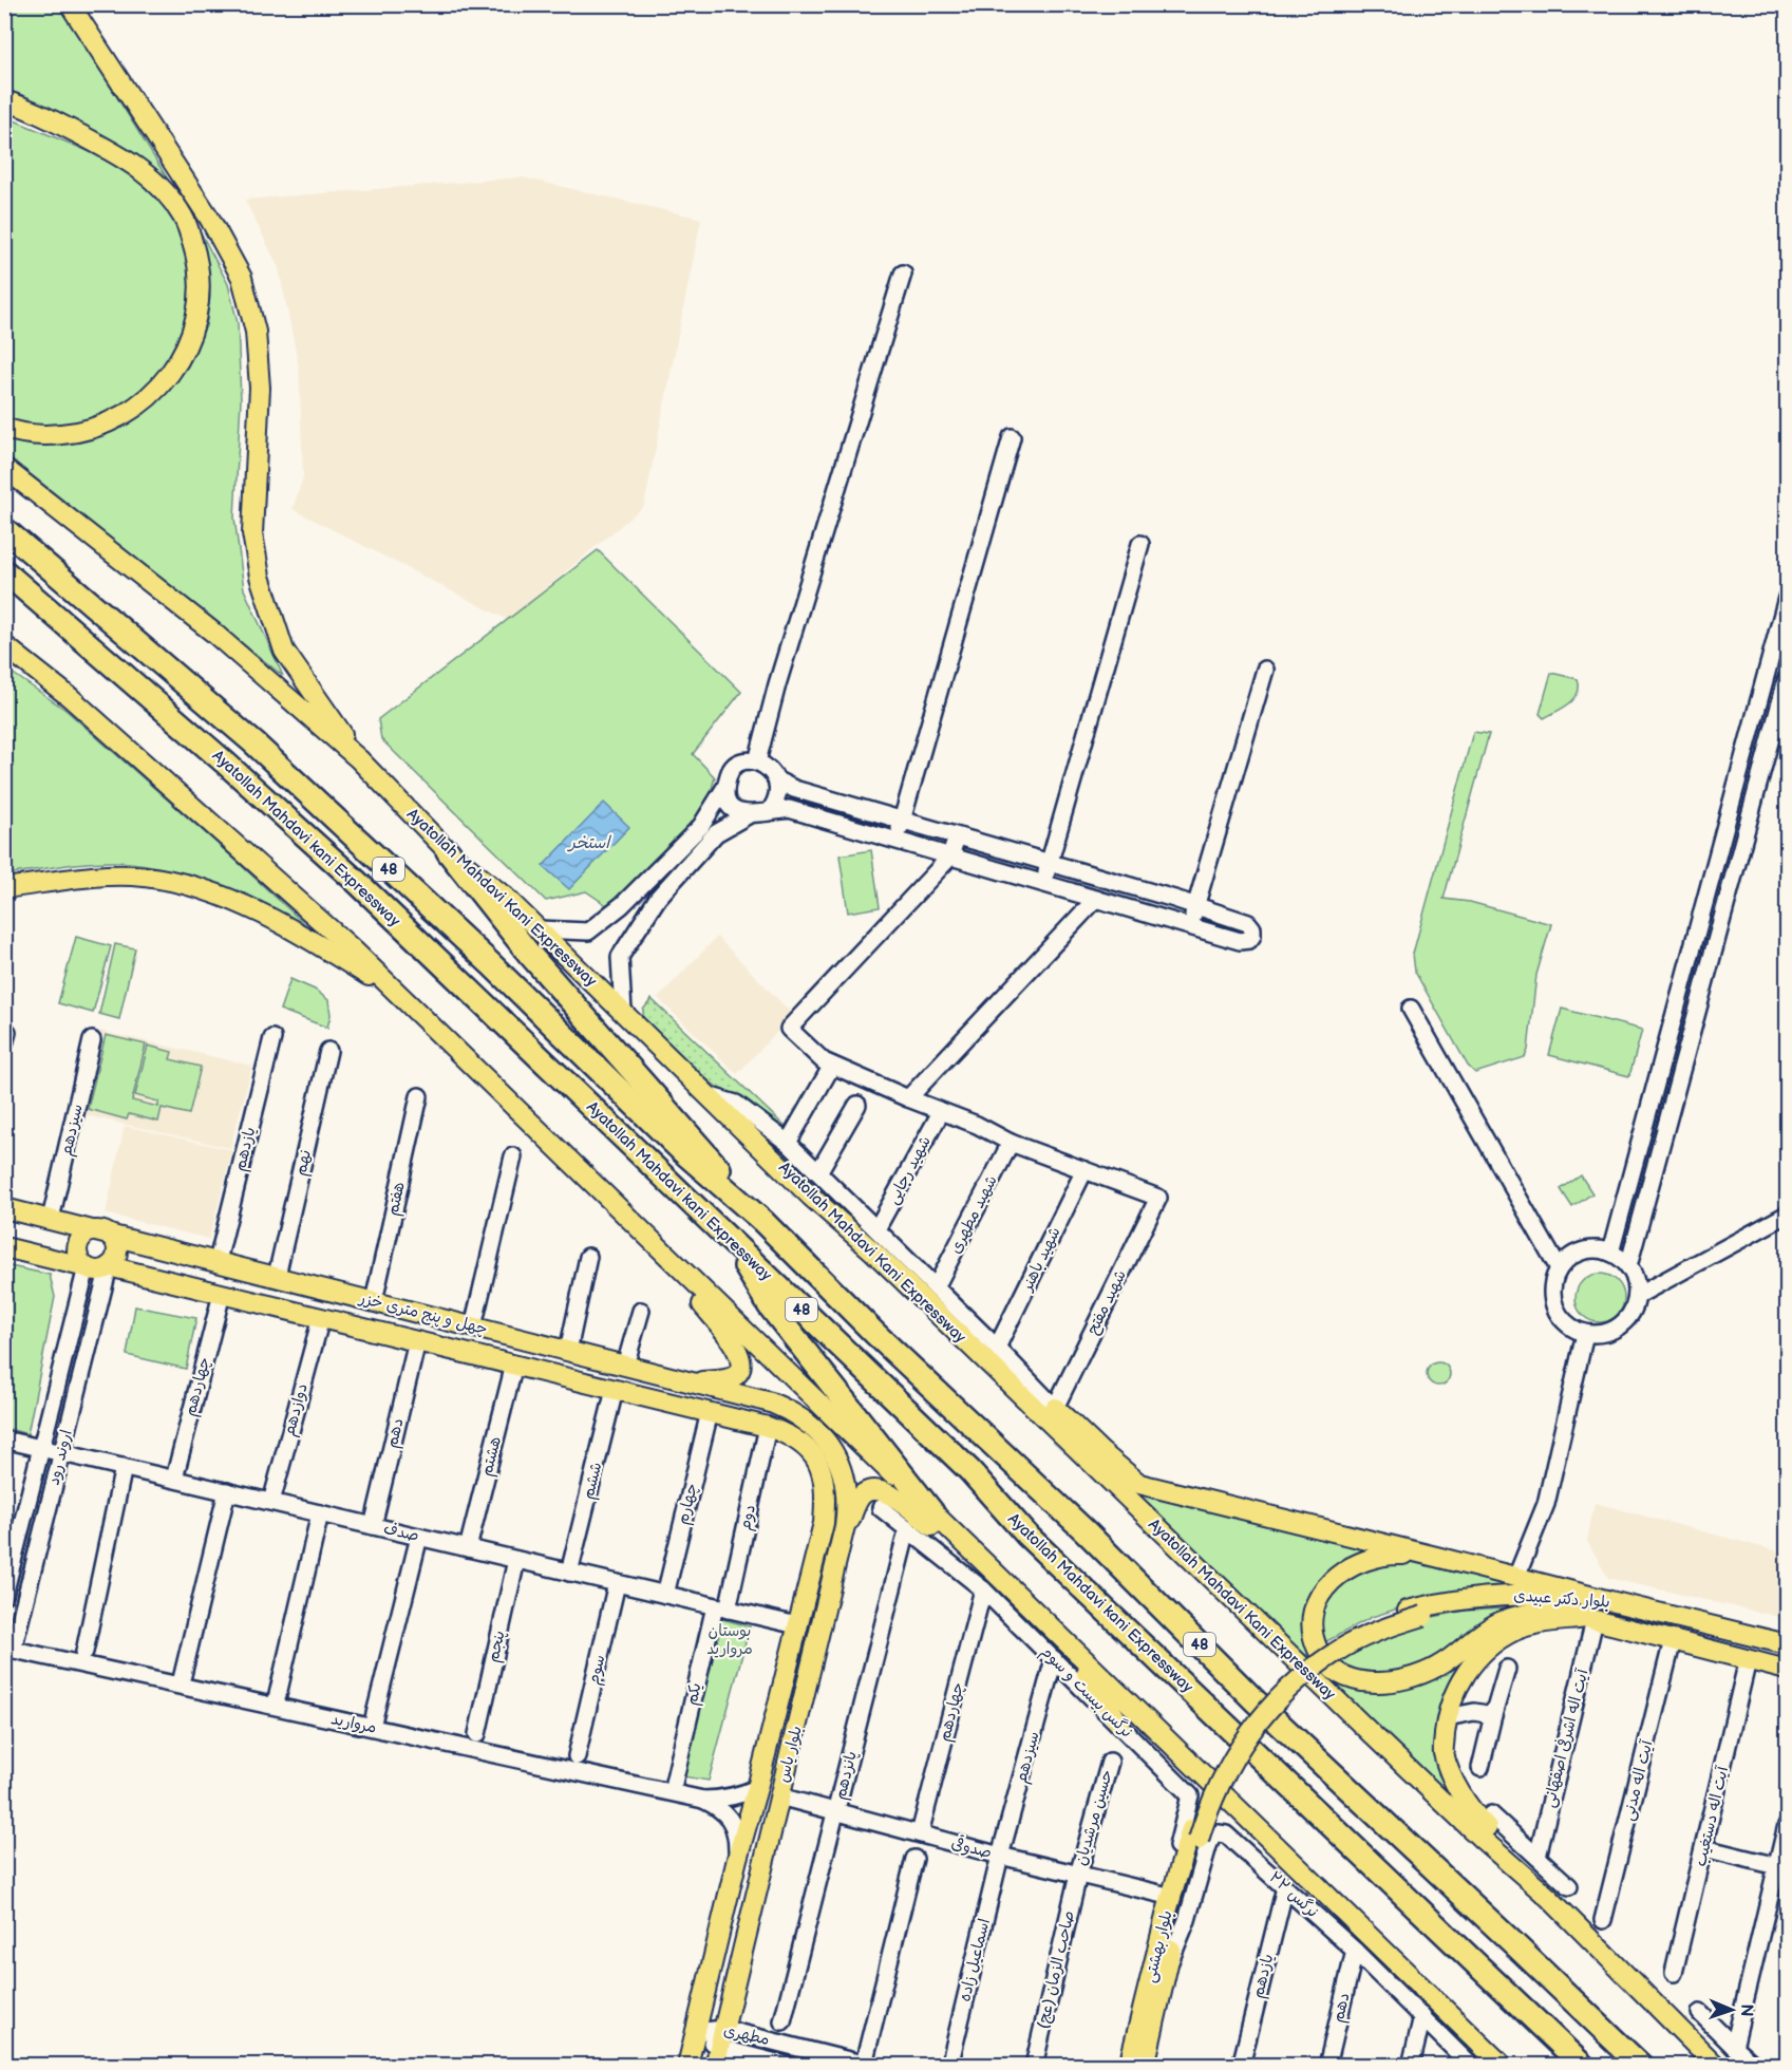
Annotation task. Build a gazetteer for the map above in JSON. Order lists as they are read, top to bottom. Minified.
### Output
{"streets":{"highway":["Ayatollah Mahdavi kani Expressway","48","Ayatollah Mahdavi Kani Expressway"],"main road":["چهل و پنج متری خزر","بلوار دکتر عبیدی","بلوار یاس","بلوار بهشتی"],"street":["سیزدهم","یازدهم","نهم","شهید رجایی","هفتم","شهید مطهری","شهید باهنر","شهید مفتح","چهاردهم","دوازدهم","دهم","هشتم","اروند رود","ششم","چهارم","دوم","صدف","پنجم","سوم","نرگس بیست و سوم","یکم","مروارید","آیت اله اشرفی اصفهانی","پانزدهم","آیت اله مدنی","آیت اله دستغیب","حسین مرشدیان","صدوقی","نرگس ۲۲","اسماعیل زاده","صاحب الزمان (عج)","مطهری"]},"crossings":[["Ayatollah Mahdavi Kani Expressway","شهید مفتح"],["سیزدهم","چهل و پنج متری خزر"],["سیزدهم","نرگس بیست و سوم"],["سیزدهم","صدوقی"],["سیزدهم","اسماعیل زاده"],["یازدهم","چهل و پنج متری خزر"],["یازدهم","نرگس ۲۲"],["نهم","چهل و پنج متری خزر"],["هفتم","چهل و پنج متری خزر"],["شهید باهنر","شهید مفتح"],["چهل و پنج متری خزر","چهاردهم"],["چهل و پنج متری خزر","دوازدهم"],["چهل و پنج متری خزر","دهم"],["چهل و پنج متری خزر","هشتم"],["چهل و پنج متری خزر","اروند رود"],["چهل و پنج متری خزر","ششم"],["چهل و پنج متری خزر","چهارم"],["چهل و پنج متری خزر","دوم"],["چهل و پنج متری خزر","بلوار یاس"],["چهاردهم","صدف"],["چهاردهم","نرگس بیست و سوم"],["چهاردهم","صدوقی"],["دوازدهم","صدف"],["دهم","صدف"],["دهم","نرگس ۲۲"],["هشتم","صدف"],["اروند رود","صدف"],["اروند رود","مروارید"],["ششم","صدف"],["چهارم","صدف"],["دوم","صدف"],["دوم","یکم"],["صدف","پنجم"],["صدف","سوم"],["صدف","یکم"],["صدف","بلوار یاس"],["بلوار دکتر عبیدی","آیت اله اشرفی اصفهانی"],["بلوار دکتر عبیدی","آیت اله مدنی"],["بلوار دکتر عبیدی","آیت اله دستغیب"],["نرگس بیست و سوم","پانزدهم"],["نرگس بیست و سوم","صدوقی"],["بلوار یاس","صدوقی"],["بلوار یاس","مطهری"],["پانزدهم","صدوقی"],["حسین مرشدیان","صدوقی"],["حسین مرشدیان","صاحب الزمان (عج)"],["صدوقی","اسماعیل زاده"],["صدوقی","صاحب الزمان (عج)"],["نرگس ۲۲","بلوار بهشتی"]],"water":["استخر"],"parks":["بوستان مروارید"],"north":"right"}
